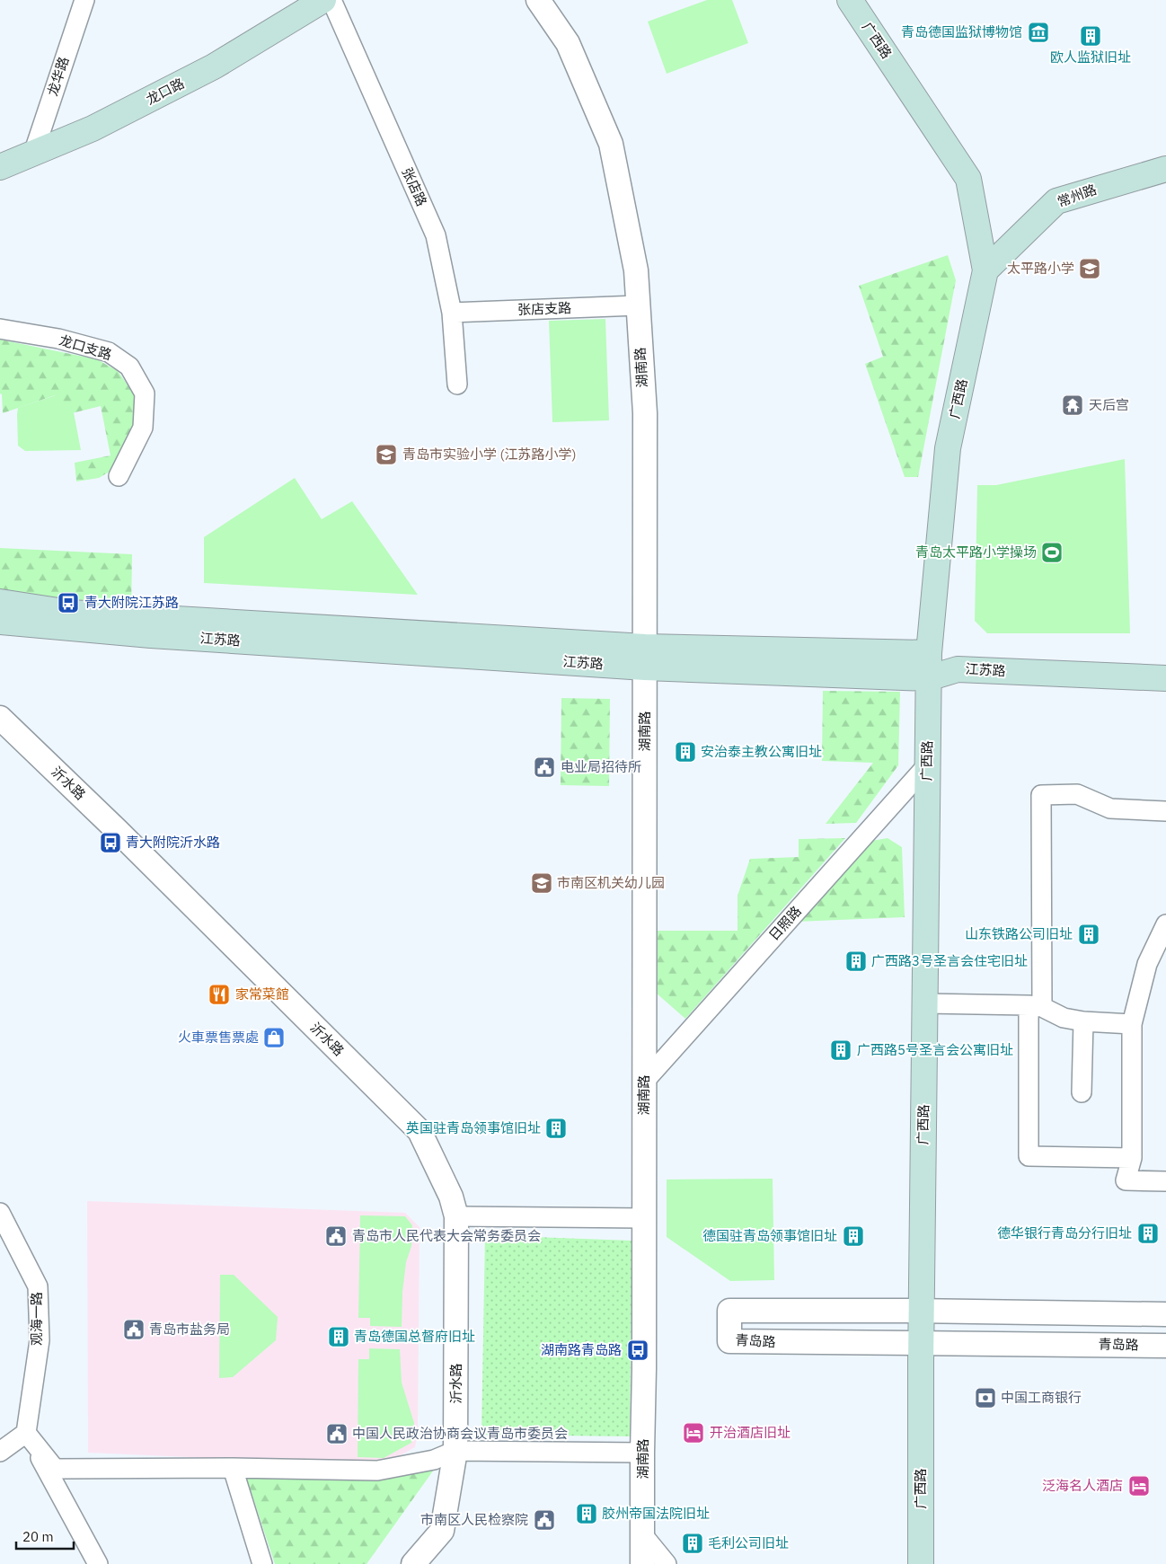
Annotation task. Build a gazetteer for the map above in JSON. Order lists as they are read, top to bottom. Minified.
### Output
{"streets":{"main road":["广西路","龙口路","常州路","江苏路"],"street":["龙华路","张店路","张店支路","龙口支路","湖南路","沂水路","日照路","观海一路","青岛路"]},"crossings":[["广西路","常州路"],["广西路","江苏路"],["广西路","日照路"],["广西路","青岛路"],["龙华路","龙口路"],["张店路","张店支路"],["张店支路","湖南路"],["湖南路","江苏路"],["湖南路","日照路"]],"places":{"museum":["青岛德国监狱博物馆"],"building":["欧人监狱旧址","安治泰主教公寓旧址","山东铁路公司旧址","广西路3号圣言会住宅旧址","广西路5号圣言会公寓旧址","英国驻青岛领事馆旧址","德华银行青岛分行旧址","德国驻青岛领事馆旧址","青岛德国总督府旧址","胶州帝国法院旧址","毛利公司旧址"],"school or university":["太平路小学","青岛市实验小学 (江苏路小学)","市南区机关幼儿园"],"temple":["天后宫"],"sports":["青岛太平路小学操场"],"bus stop":["青大附院江苏路","青大附院沂水路","湖南路青岛路"],"public building":["电业局招待所","青岛市人民代表大会常务委员会","青岛市盐务局","中国人民政治协商会议青岛市委员会","市南区人民检察院"],"restaurant":["家常菜館"],"shop":["火車票售票處"],"bank":["中国工商银行"],"hotel":["开治酒店旧址","泛海名人酒店"]},"scale_bar":"20 m"}
